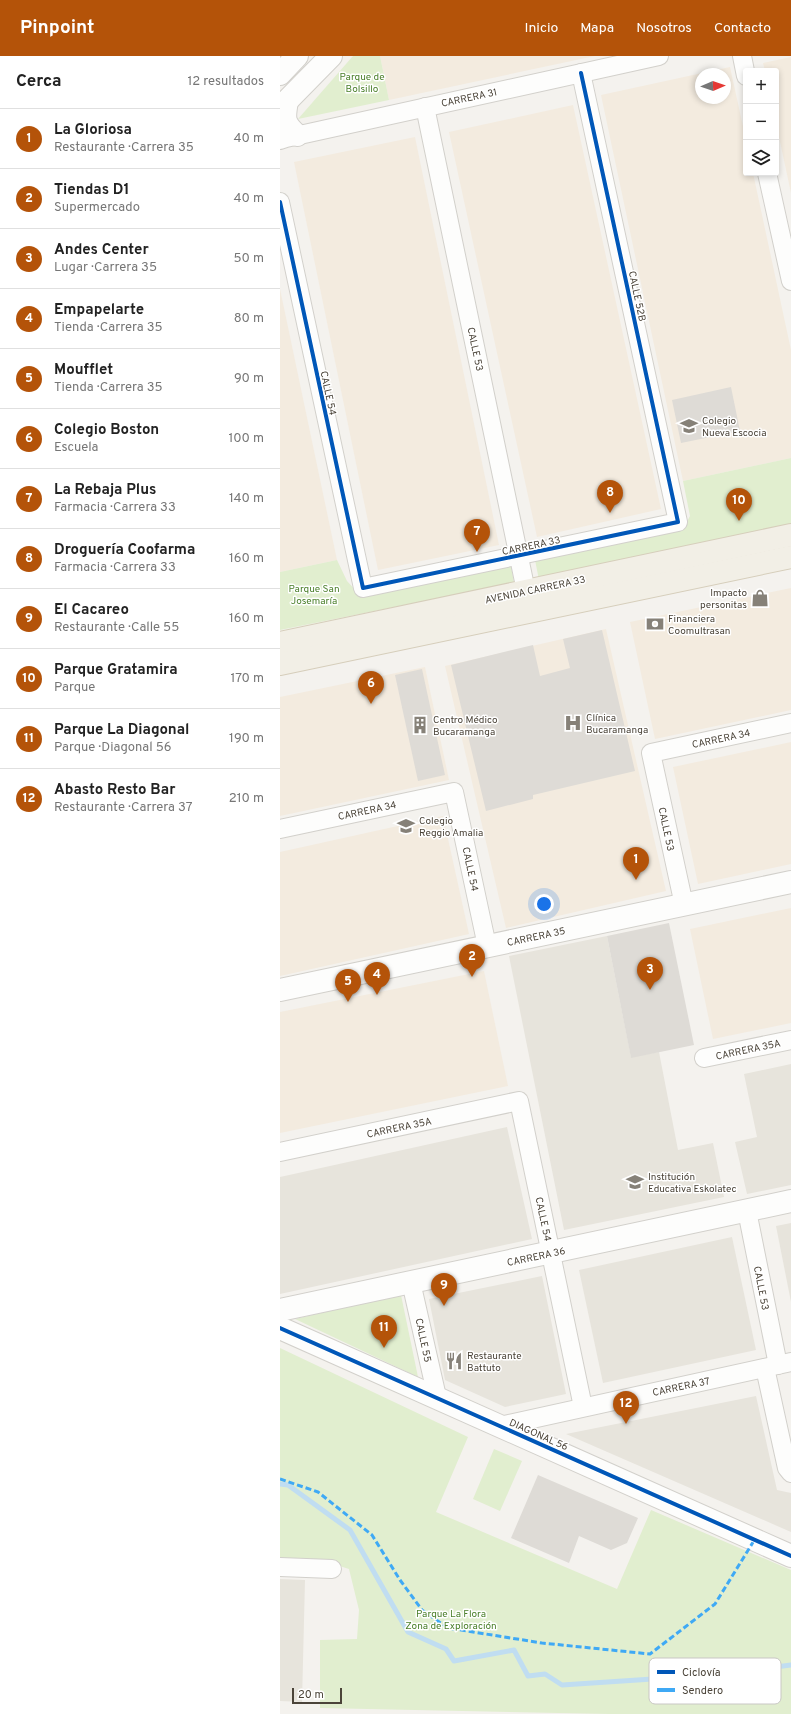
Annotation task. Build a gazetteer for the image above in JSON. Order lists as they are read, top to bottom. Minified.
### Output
{"streets":{"main road":["AVENIDA CARRERA 33"],"street":["CARRERA 31","CALLE 52B","CALLE 53","CALLE 54","CARRERA 33","CARRERA 34","CARRERA 35","CARRERA 35A","CARRERA 36","CALLE 55","CARRERA 37","DIAGONAL 56"]},"crossings":[["CARRERA 31","CALLE 52B"],["CARRERA 31","CALLE 53"],["CALLE 52B","CARRERA 33"],["CALLE 53","CARRERA 33"],["CALLE 53","AVENIDA CARRERA 33"],["CALLE 53","CARRERA 34"],["CALLE 53","CARRERA 35"],["CALLE 53","CARRERA 36"],["CALLE 53","CARRERA 37"],["CALLE 54","CARRERA 33"],["CALLE 54","CARRERA 34"],["CALLE 54","CARRERA 35"],["CALLE 54","CARRERA 35A"],["CALLE 54","CARRERA 36"],["CALLE 54","CARRERA 37"],["CARRERA 36","CALLE 55"],["CALLE 55","DIAGONAL 56"],["CARRERA 37","DIAGONAL 56"]],"parks":["Parque de Bolsillo","Parque San Josemaría","Parque La Flora Zona de Exploración"],"places":{"school or university":["Colegio Nueva Escocia","Colegio Reggio Amalia","Institución Educativa Eskolatec"],"shop":["Impacto personitas"],"bank":["Financiera Coomultrasan"],"hospital":["Clínica Bucaramanga"],"building":["Centro Médico Bucaramanga"],"restaurant":["Restaurante Battuto"]},"legend":["Ciclovía","Sendero"],"scale_bar":"20 m","north":"right","page":{"header":"Pinpoint","nav":["Inicio","Mapa","Nosotros","Contacto"],"heading":["Cerca","12 resultados"],"map_buttons":["+","−"],"list":[{"mark":"1","name":"La Gloriosa","note":"Restaurante · Carrera 35","value":"40 m"},{"mark":"2","name":"Tiendas D1","note":"Supermercado","value":"40 m"},{"mark":"3","name":"Andes Center","note":"Lugar · Carrera 35","value":"50 m"},{"mark":"4","name":"Empapelarte","note":"Tienda · Carrera 35","value":"80 m"},{"mark":"5","name":"Moufflet","note":"Tienda · Carrera 35","value":"90 m"},{"mark":"6","name":"Colegio Boston","note":"Escuela","value":"100 m"},{"mark":"7","name":"La Rebaja Plus","note":"Farmacia · Carrera 33","value":"140 m"},{"mark":"8","name":"Droguería Coofarma","note":"Farmacia · Carrera 33","value":"160 m"},{"mark":"9","name":"El Cacareo","note":"Restaurante · Calle 55","value":"160 m"},{"mark":"10","name":"Parque Gratamira","note":"Parque","value":"170 m"},{"mark":"11","name":"Parque La Diagonal","note":"Parque · Diagonal 56","value":"190 m"},{"mark":"12","name":"Abasto Resto Bar","note":"Restaurante · Carrera 37","value":"210 m"}],"pins":["8","10","7","6","1","2","3","4","5","9","11","12"],"scale":"20 m"}}
